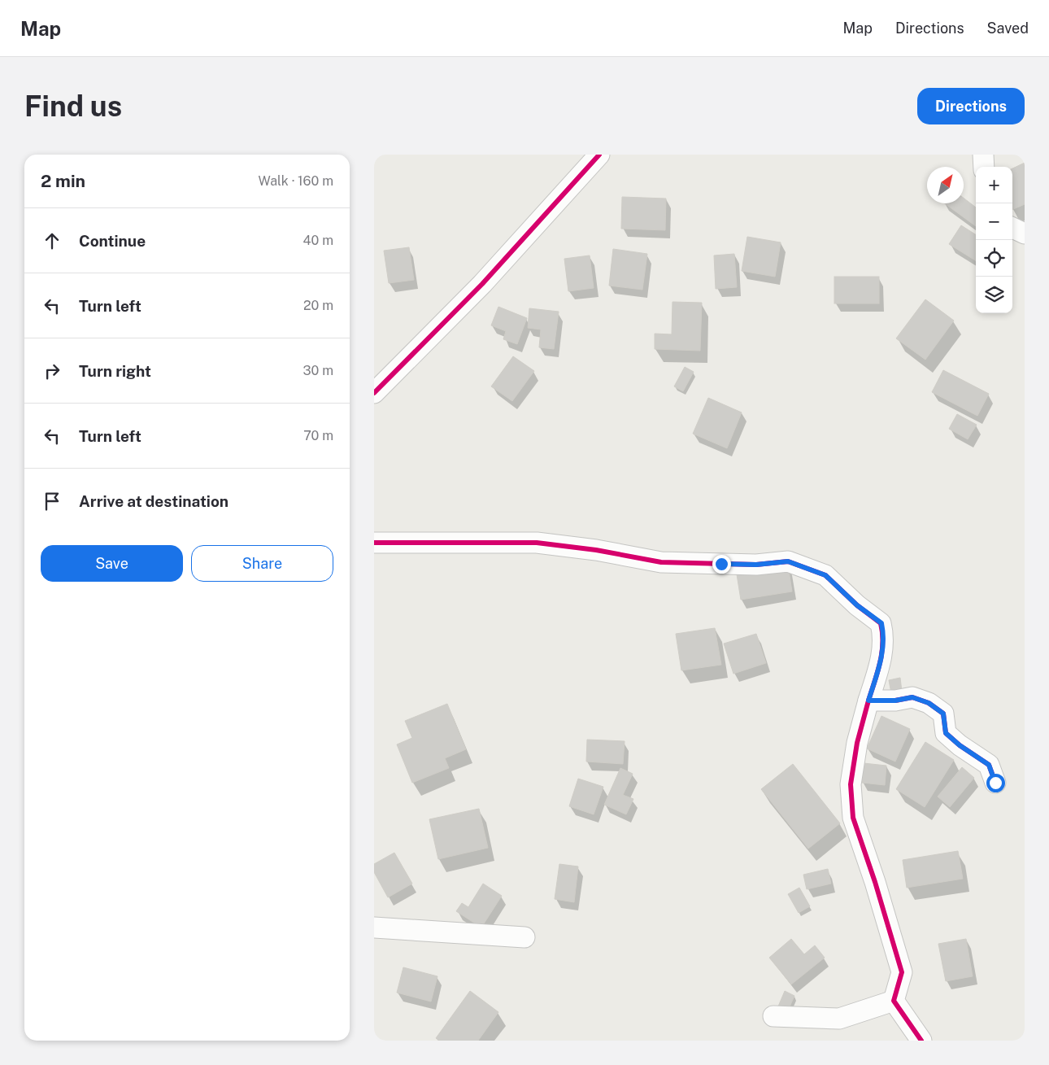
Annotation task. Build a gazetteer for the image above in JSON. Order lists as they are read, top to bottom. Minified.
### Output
{"north":"top right","page":{"header":"Map","nav":["Map","Directions","Saved"],"buttons":["Directions",["Save","Share"]],"title":"Find us","heading":["2 min","Walk · 160 m"],"map_buttons":["+","−"],"list":[["Continue","40 m"],["Turn left","20 m"],["Turn right","30 m"],["Turn left","70 m"],"Arrive at destination"]}}
